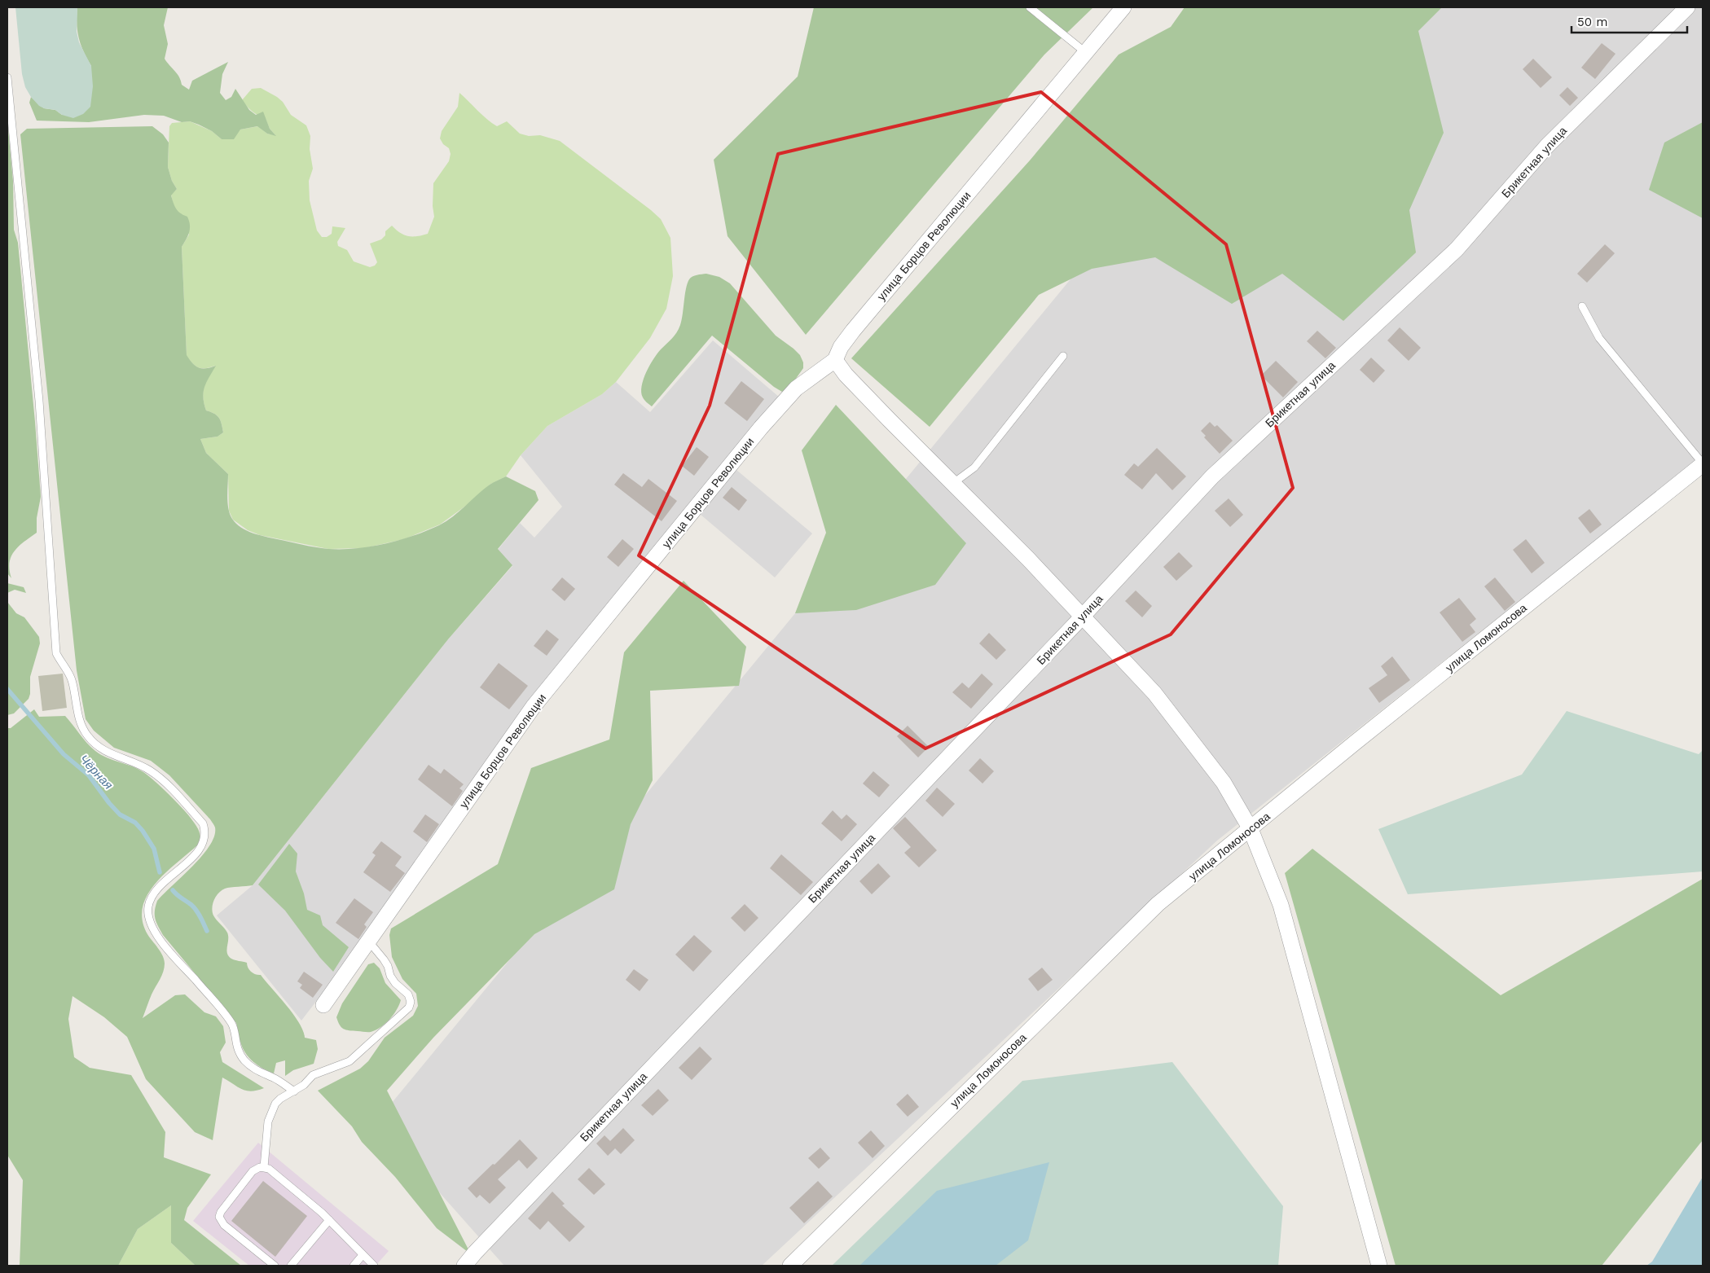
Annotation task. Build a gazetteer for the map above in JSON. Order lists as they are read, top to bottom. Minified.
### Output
{"streets":{"street":["Брикетная улица","улица Борцов Революции","улица Ломоносова"]},"water":["Чёрная"],"scale_bar":"50 m"}
